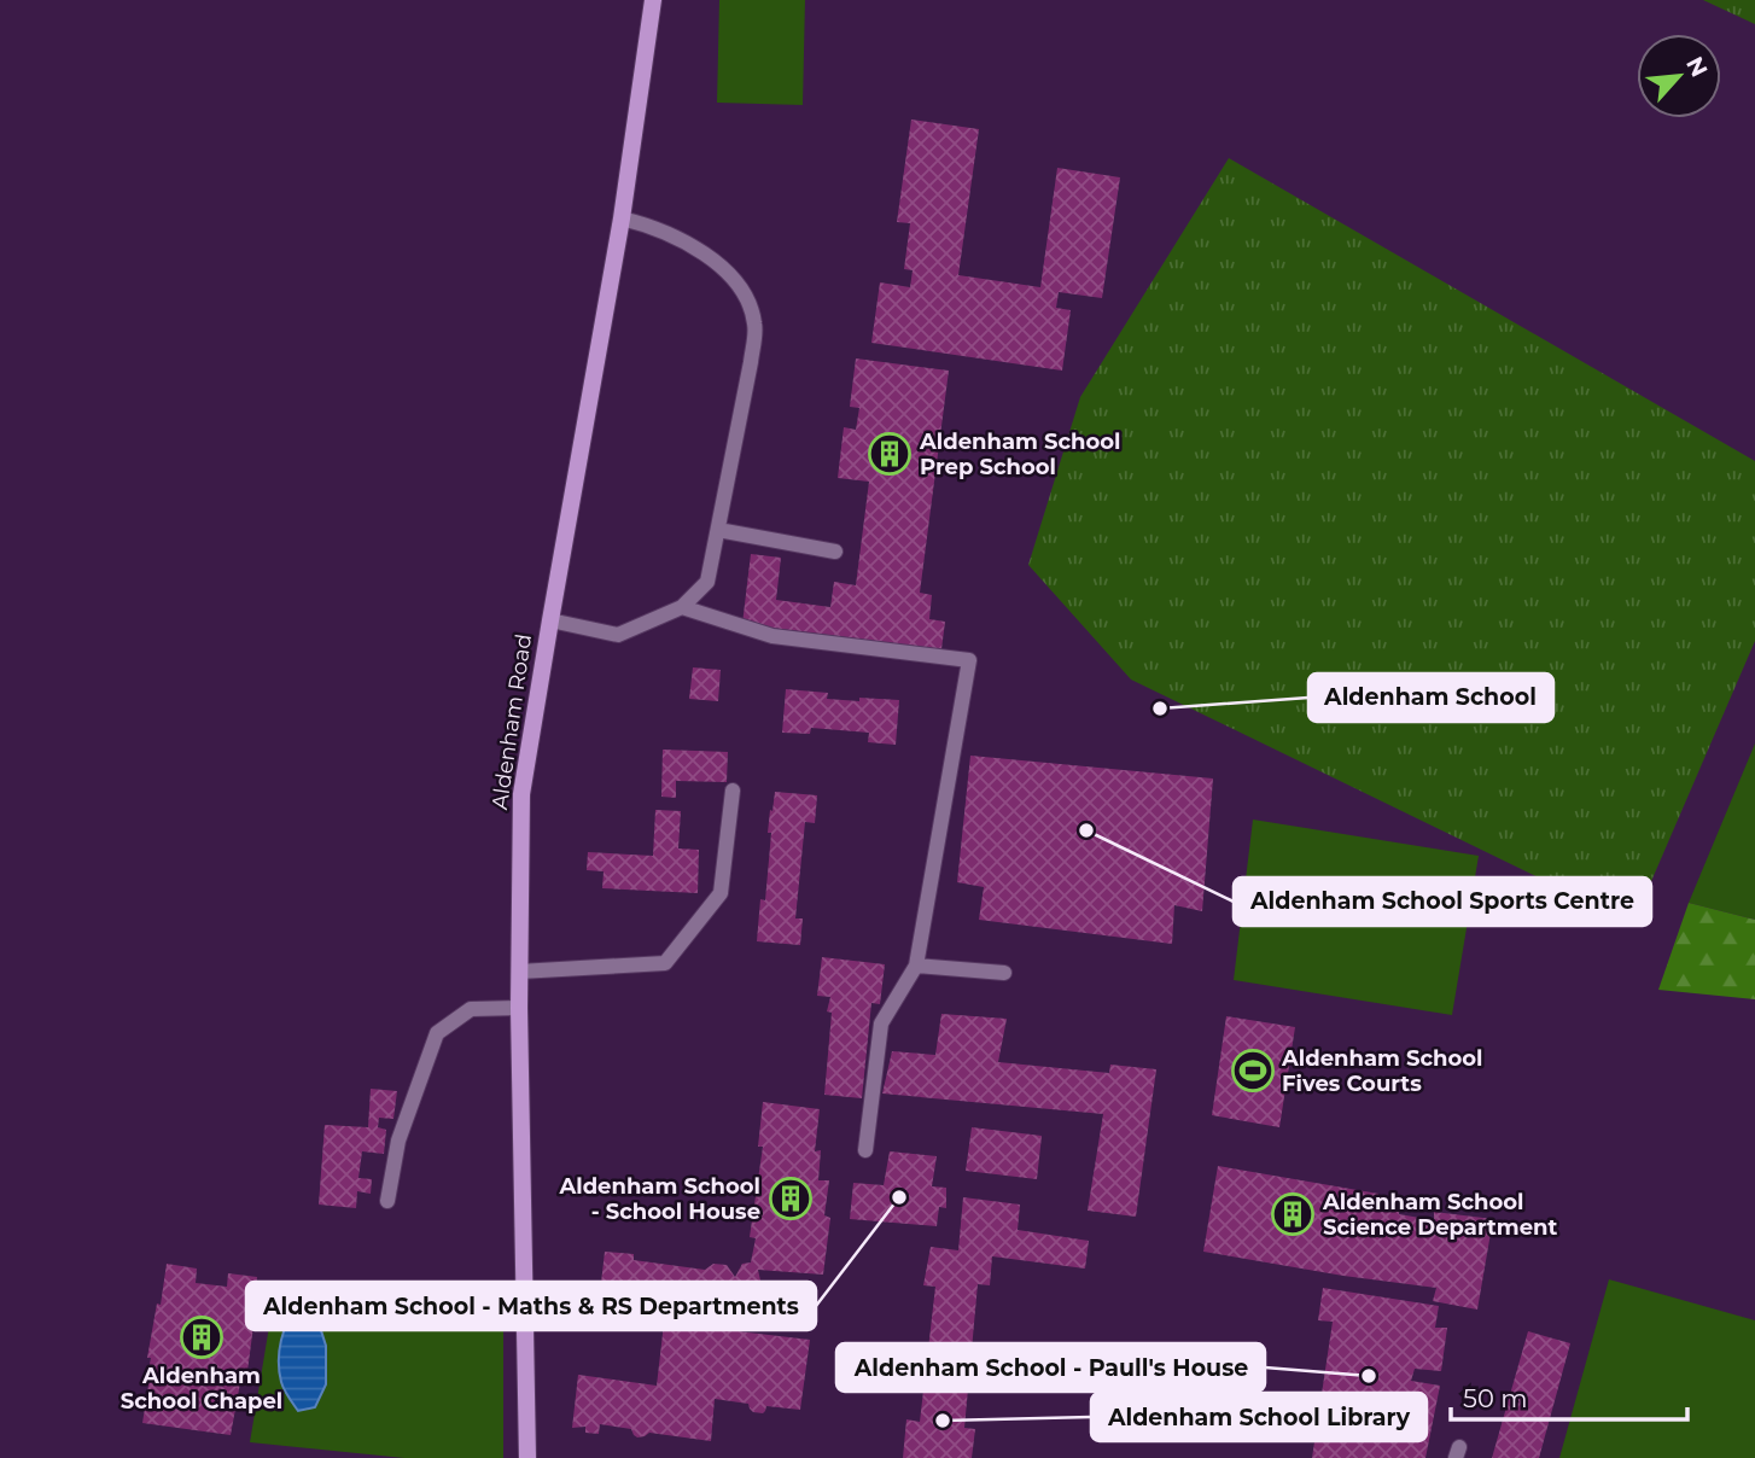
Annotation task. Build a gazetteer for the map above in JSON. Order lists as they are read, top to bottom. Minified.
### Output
{"streets":{"street":["Aldenham Road"]},"places":{"building":["Aldenham School Prep School","Aldenham School - School House","Aldenham School Science Department","Aldenham School Chapel"],"other":["Aldenham School","Aldenham School Sports Centre","Aldenham School - Maths & RS Departments","Aldenham School - Paull's House","Aldenham School Library"],"sports":["Aldenham School Fives Courts"]},"scale_bar":"50 m","north":"top right"}
